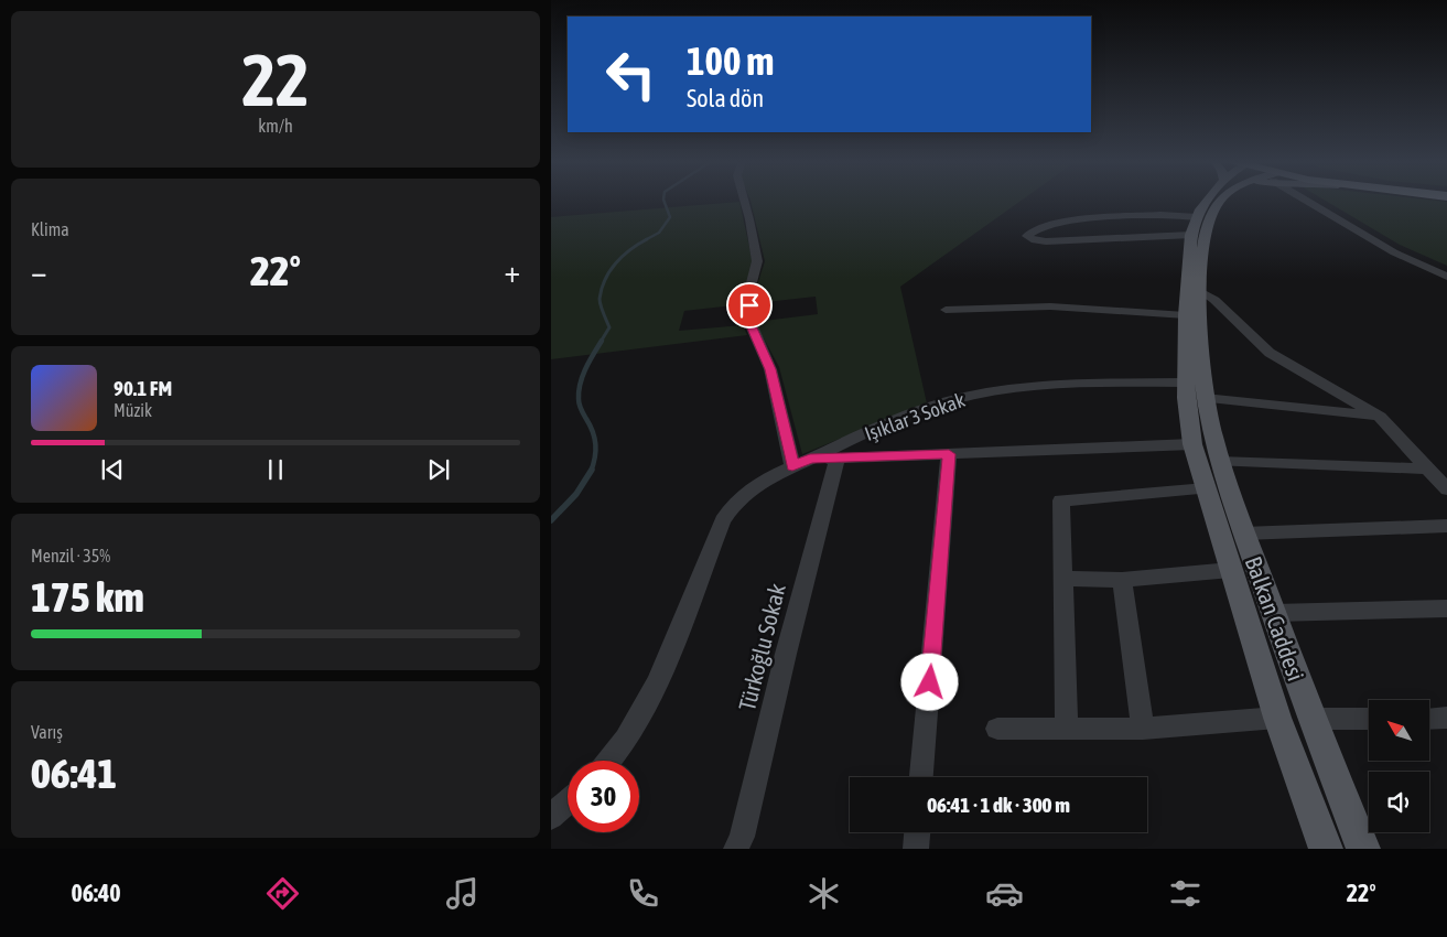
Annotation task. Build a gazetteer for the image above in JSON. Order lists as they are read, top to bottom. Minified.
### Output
{"streets":{"main road":["Balkan Caddesi"],"street":["Işıklar 3 Sokak","Türkoğlu Sokak"]},"crossings":[["Işıklar 3 Sokak","Balkan Caddesi"]],"north":"top left","page":{"tile":[["22","km/h"],"Klima",["Menzil · 35%","175 km"],["Varış","06:41"]],"turn":["100 m","Sola dön"],"heat":["−","22°","+"],"song":["90.1 FM","Müzik"],"limit":"30","trip":"06:41 · 1 dk · 300 m","tabs":["06:40","22°"]}}
